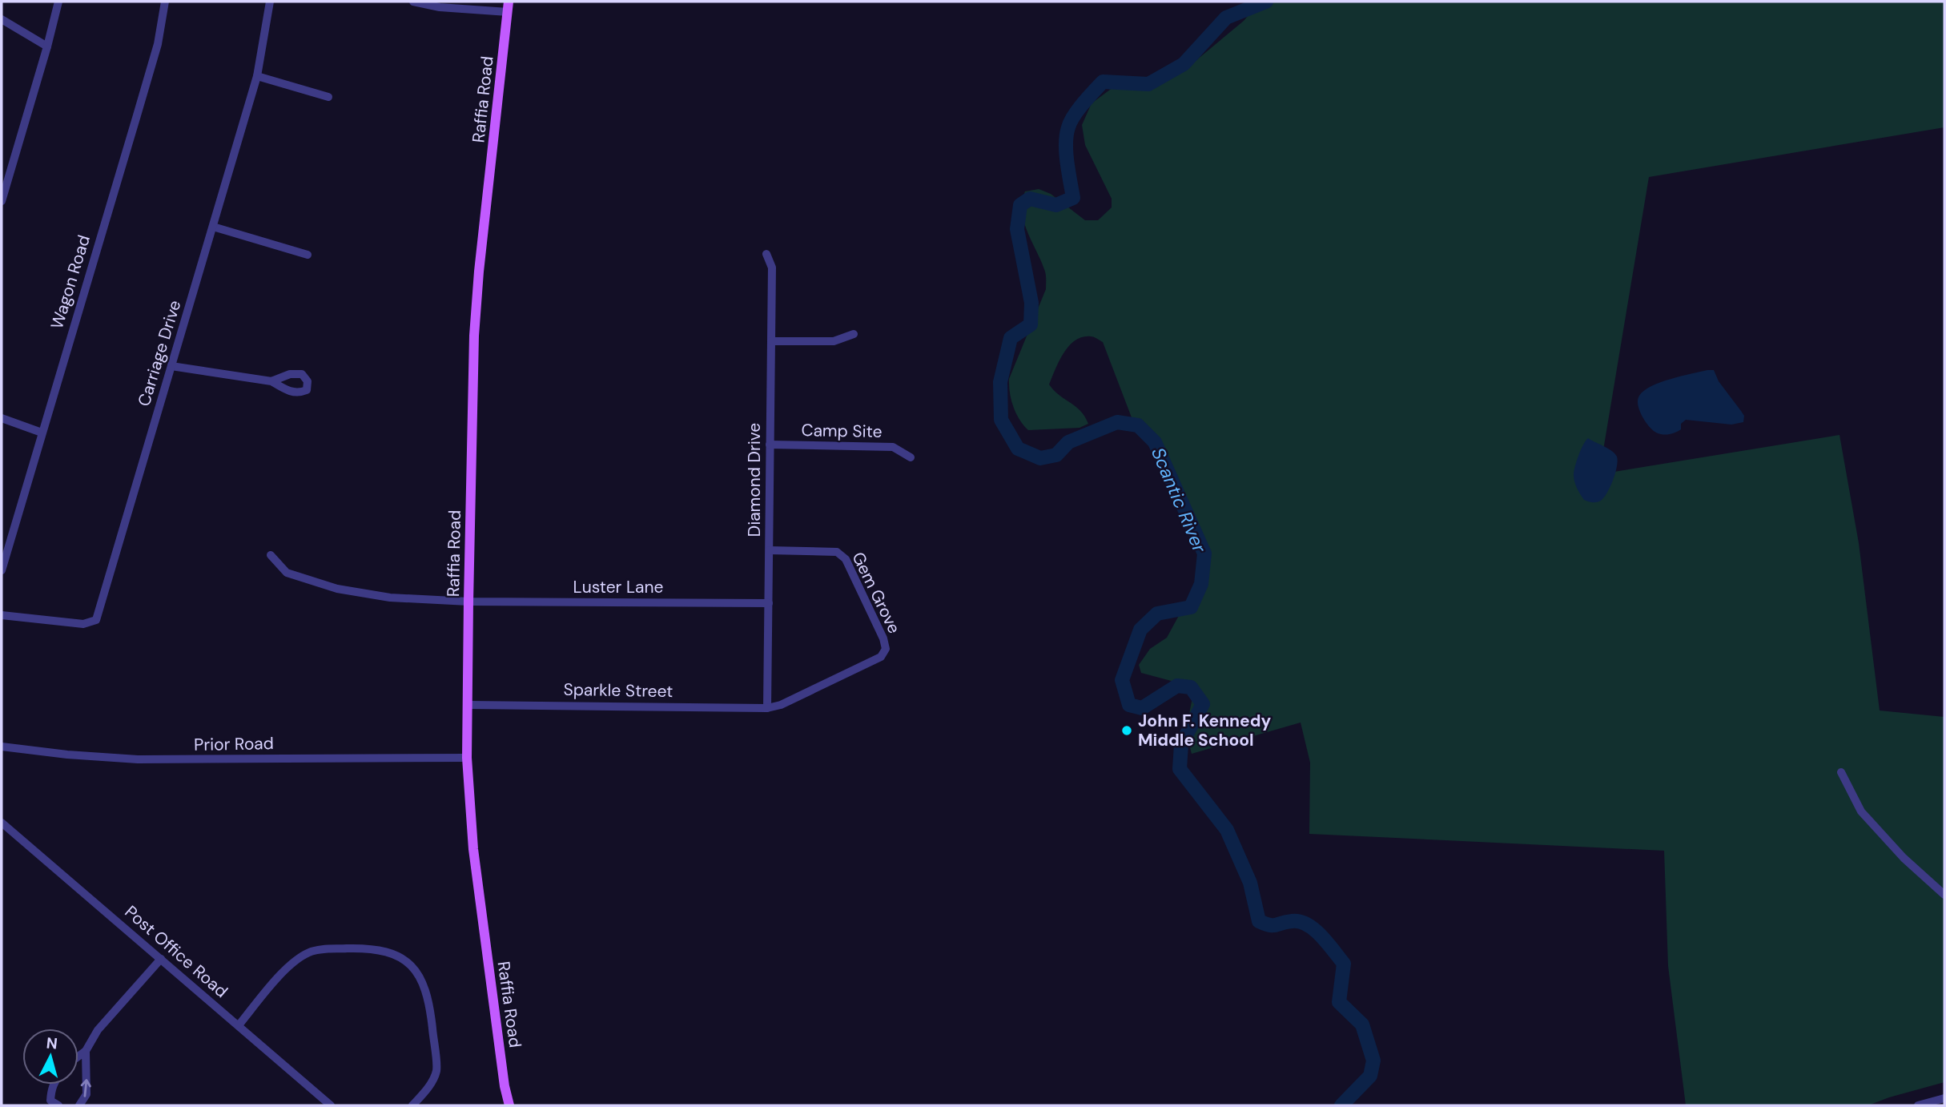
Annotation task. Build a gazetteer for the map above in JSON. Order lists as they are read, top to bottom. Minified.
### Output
{"streets":{"main road":["Raffia Road"],"street":["Wagon Road","Carriage Drive","Camp Site","Diamond Drive","Luster Lane","Gem Grove","Sparkle Street","Prior Road","Post Office Road"]},"crossings":[["Raffia Road","Luster Lane"],["Raffia Road","Sparkle Street"],["Raffia Road","Prior Road"],["Camp Site","Diamond Drive"],["Diamond Drive","Luster Lane"],["Diamond Drive","Gem Grove"],["Diamond Drive","Sparkle Street"],["Gem Grove","Sparkle Street"]],"water":["Scantic River"],"places":["John F. Kennedy Middle School"],"north":"top"}
